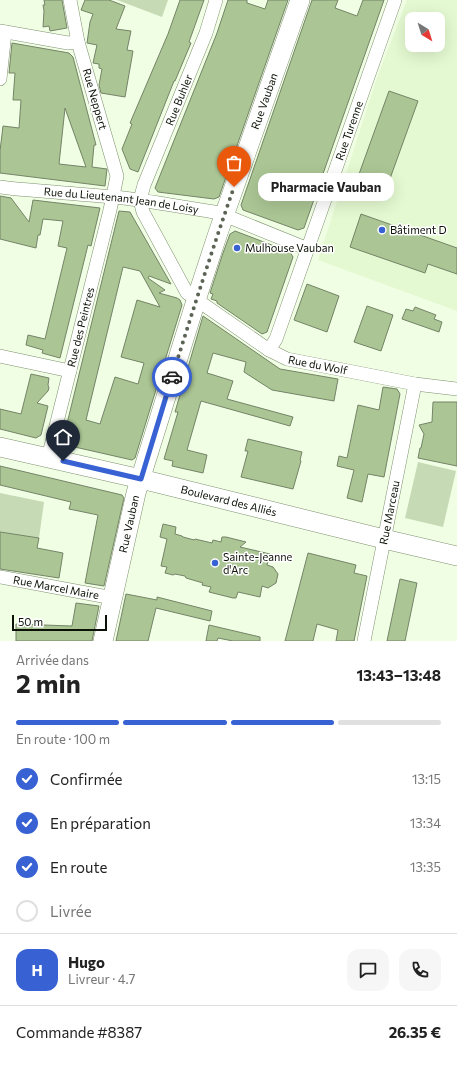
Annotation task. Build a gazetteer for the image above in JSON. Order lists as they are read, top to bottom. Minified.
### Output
{"streets":{"main road":["Rue Vauban","Boulevard des Alliés"],"street":["Rue Neppert","Rue Buhler","Rue Turenne","Rue du Lieutenant Jean de Loisy","Rue des Peintres","Rue du Wolf","Rue Marceau","Rue Marcel Maire"]},"crossings":[["Rue Neppert","Rue du Lieutenant Jean de Loisy"],["Rue Neppert","Rue des Peintres"],["Rue Buhler","Rue du Lieutenant Jean de Loisy"],["Rue Vauban","Rue du Lieutenant Jean de Loisy"],["Rue Vauban","Rue du Wolf"],["Rue Vauban","Boulevard des Alliés"],["Rue Vauban","Rue Marcel Maire"],["Rue Turenne","Rue du Lieutenant Jean de Loisy"],["Rue Turenne","Rue du Wolf"],["Rue du Lieutenant Jean de Loisy","Rue des Peintres"],["Rue des Peintres","Boulevard des Alliés"],["Rue du Wolf","Rue Marceau"],["Boulevard des Alliés","Rue Marceau"]],"places":["Pharmacie Vauban","Bâtiment D","Mulhouse Vauban","Sainte-Jeanne d'Arc"],"scale_bar":"50 m","north":"bottom right","page":{"bubble":"Pharmacie Vauban","scale":"50 m","heading":["2 min","Arrivée dans","13:43–13:48"],"panel":["Hugo","Livreur · 4.7","Commande #8387","26.35 €"],"bar":"En route · 100 m","list":[["Confirmée","13:15"],["En préparation","13:34"],["En route","13:35"],"Livrée"],"round":"H"}}
